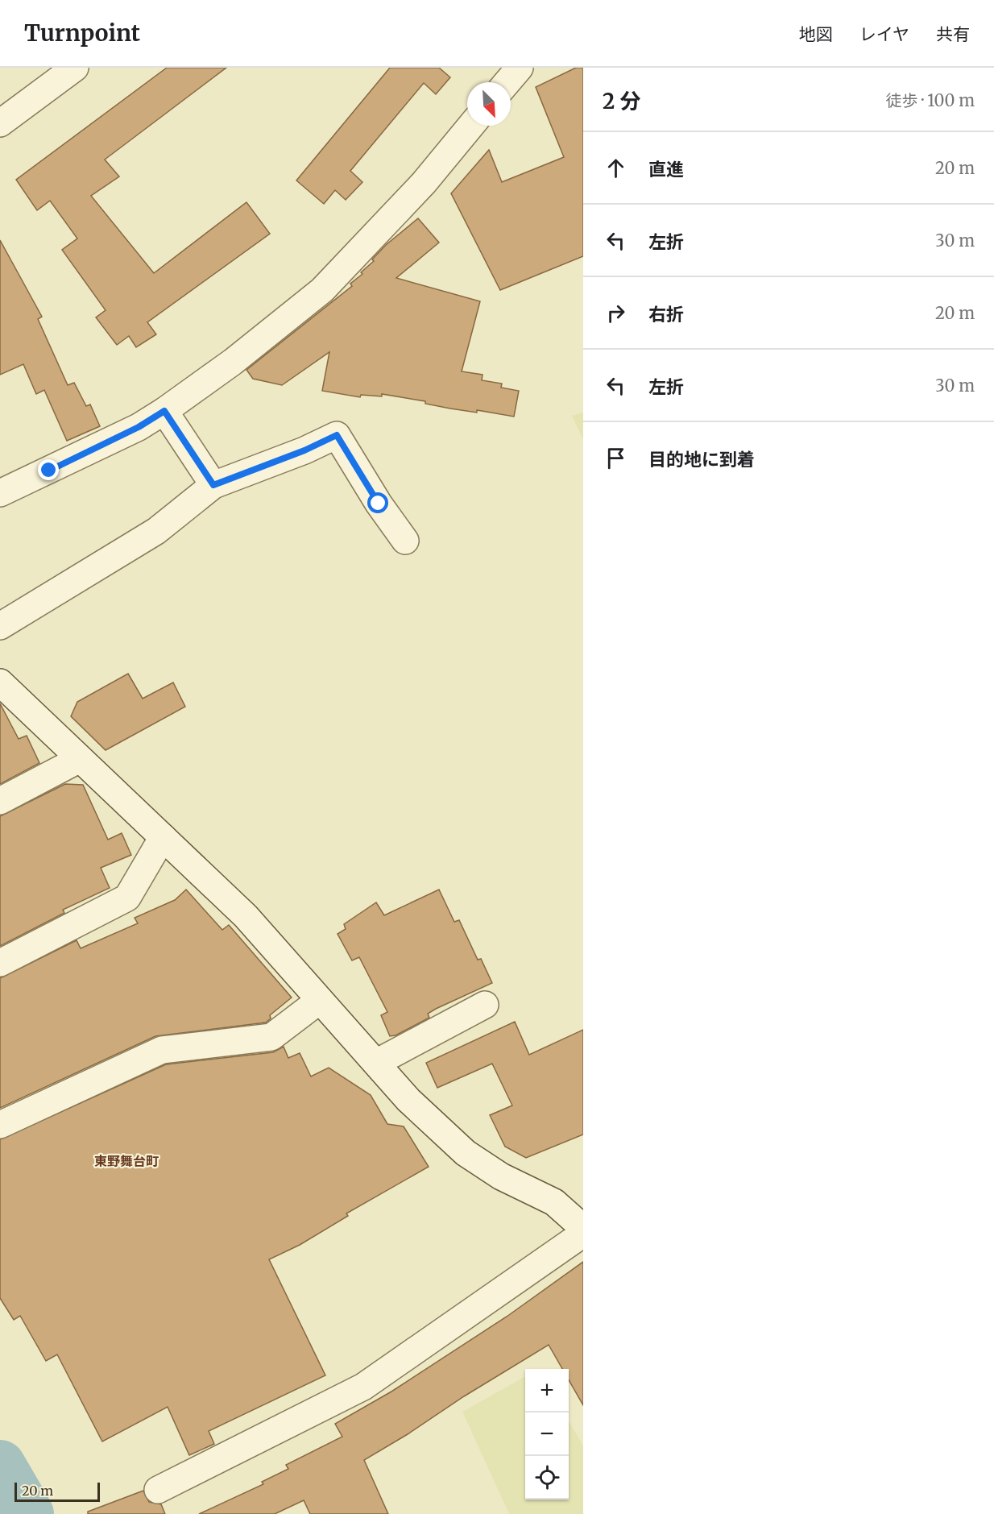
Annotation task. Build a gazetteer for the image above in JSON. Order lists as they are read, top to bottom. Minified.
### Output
{"districts":["東野舞台町"],"scale_bar":"20 m","north":"bottom right","page":{"header":"Turnpoint","nav":["地図","レイヤ","共有"],"heading":["2 分","徒歩 · 100 m"],"list":[["直進","20 m"],["左折","30 m"],["右折","20 m"],["左折","30 m"],"目的地に到着"],"map_buttons":["+","−"],"scale":"20 m"}}
